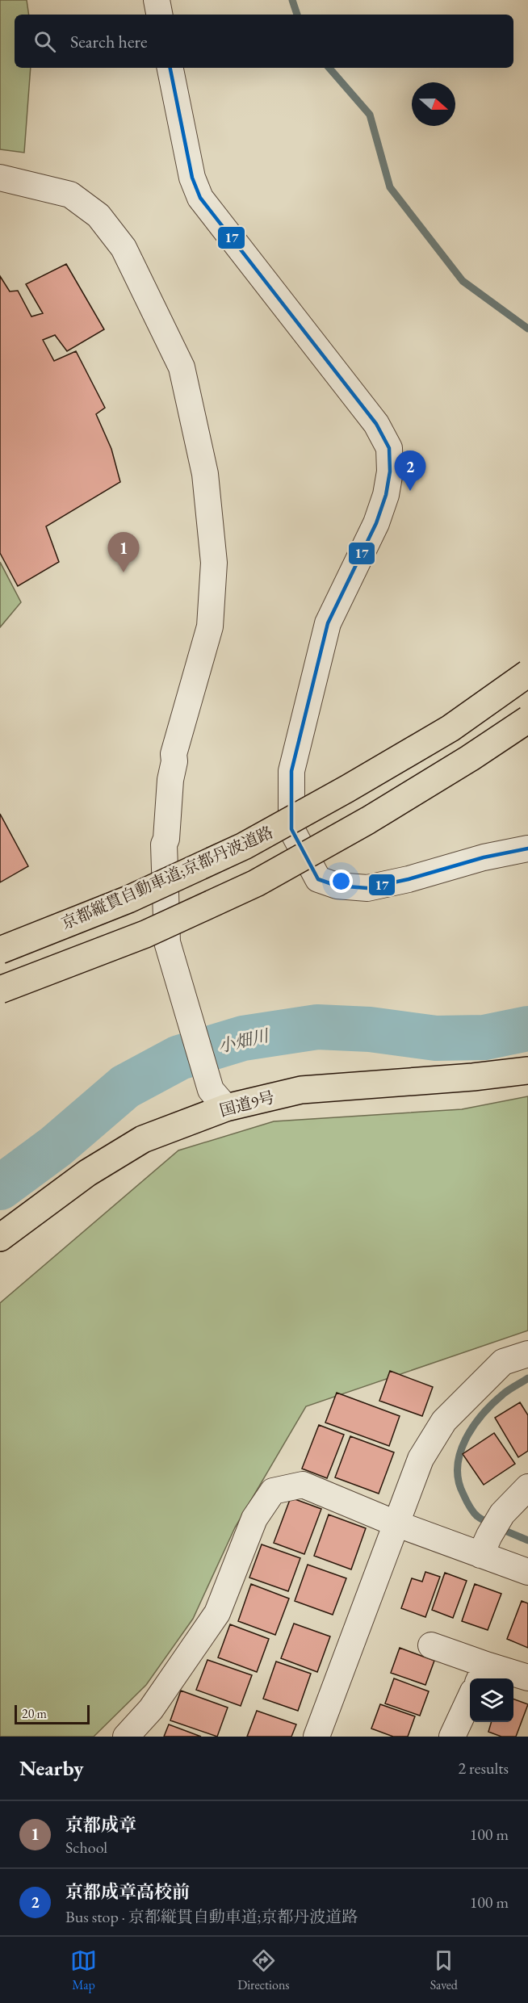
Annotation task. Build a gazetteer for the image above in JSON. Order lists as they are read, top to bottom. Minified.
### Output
{"streets":{"highway":["京都縦貫自動車道;京都丹波道路","国道9号"]},"water":["小畑川"],"lines":["transit line 17"],"scale_bar":"20 m","north":"right","page":{"search":"Search here","pins":["2","1"],"scale":"20 m","heading":["Nearby","2 results"],"list":[{"mark":"1","name":"京都成章","note":"School","value":"100 m"},{"mark":"2","name":"京都成章高校前","note":"Bus stop · 京都縦貫自動車道;京都丹波道路","value":"100 m"}],"nav":["Map","Directions","Saved"]}}
